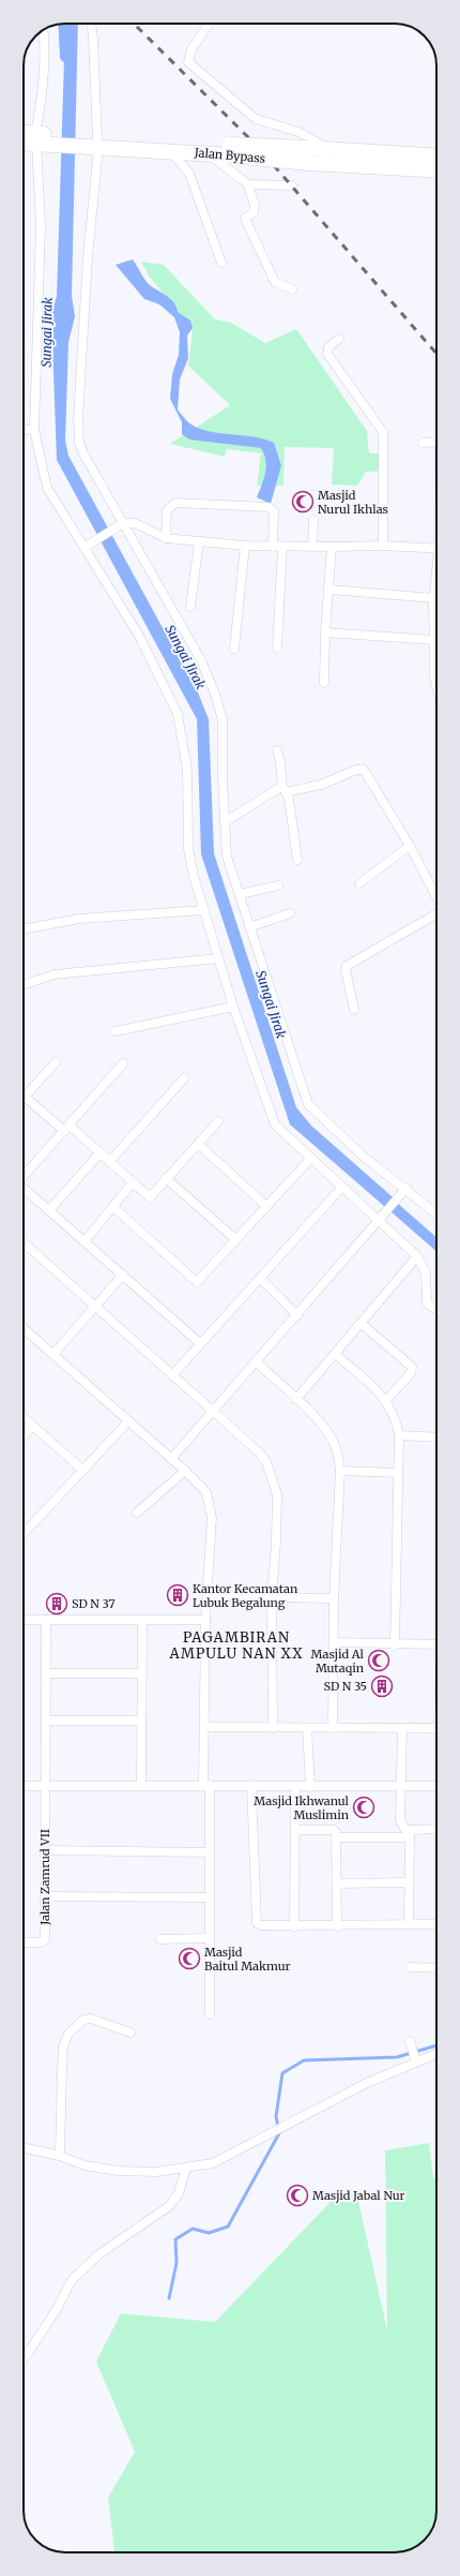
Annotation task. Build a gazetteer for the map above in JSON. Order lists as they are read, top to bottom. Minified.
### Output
{"streets":{"highway":["Jalan Bypass"],"street":["Jalan Zamrud VII"]},"districts":["PAGAMBIRAN AMPULU NAN XX"],"water":["Sungai Jirak"],"places":{"mosque":["Masjid Nurul Ikhlas","Masjid Al Mutaqin","Masjid Ikhwanul Muslimin","Masjid Baitul Makmur","Masjid Jabal Nur"],"building":["Kantor Kecamatan Lubuk Begalung","SD N 37","SD N 35"]}}
